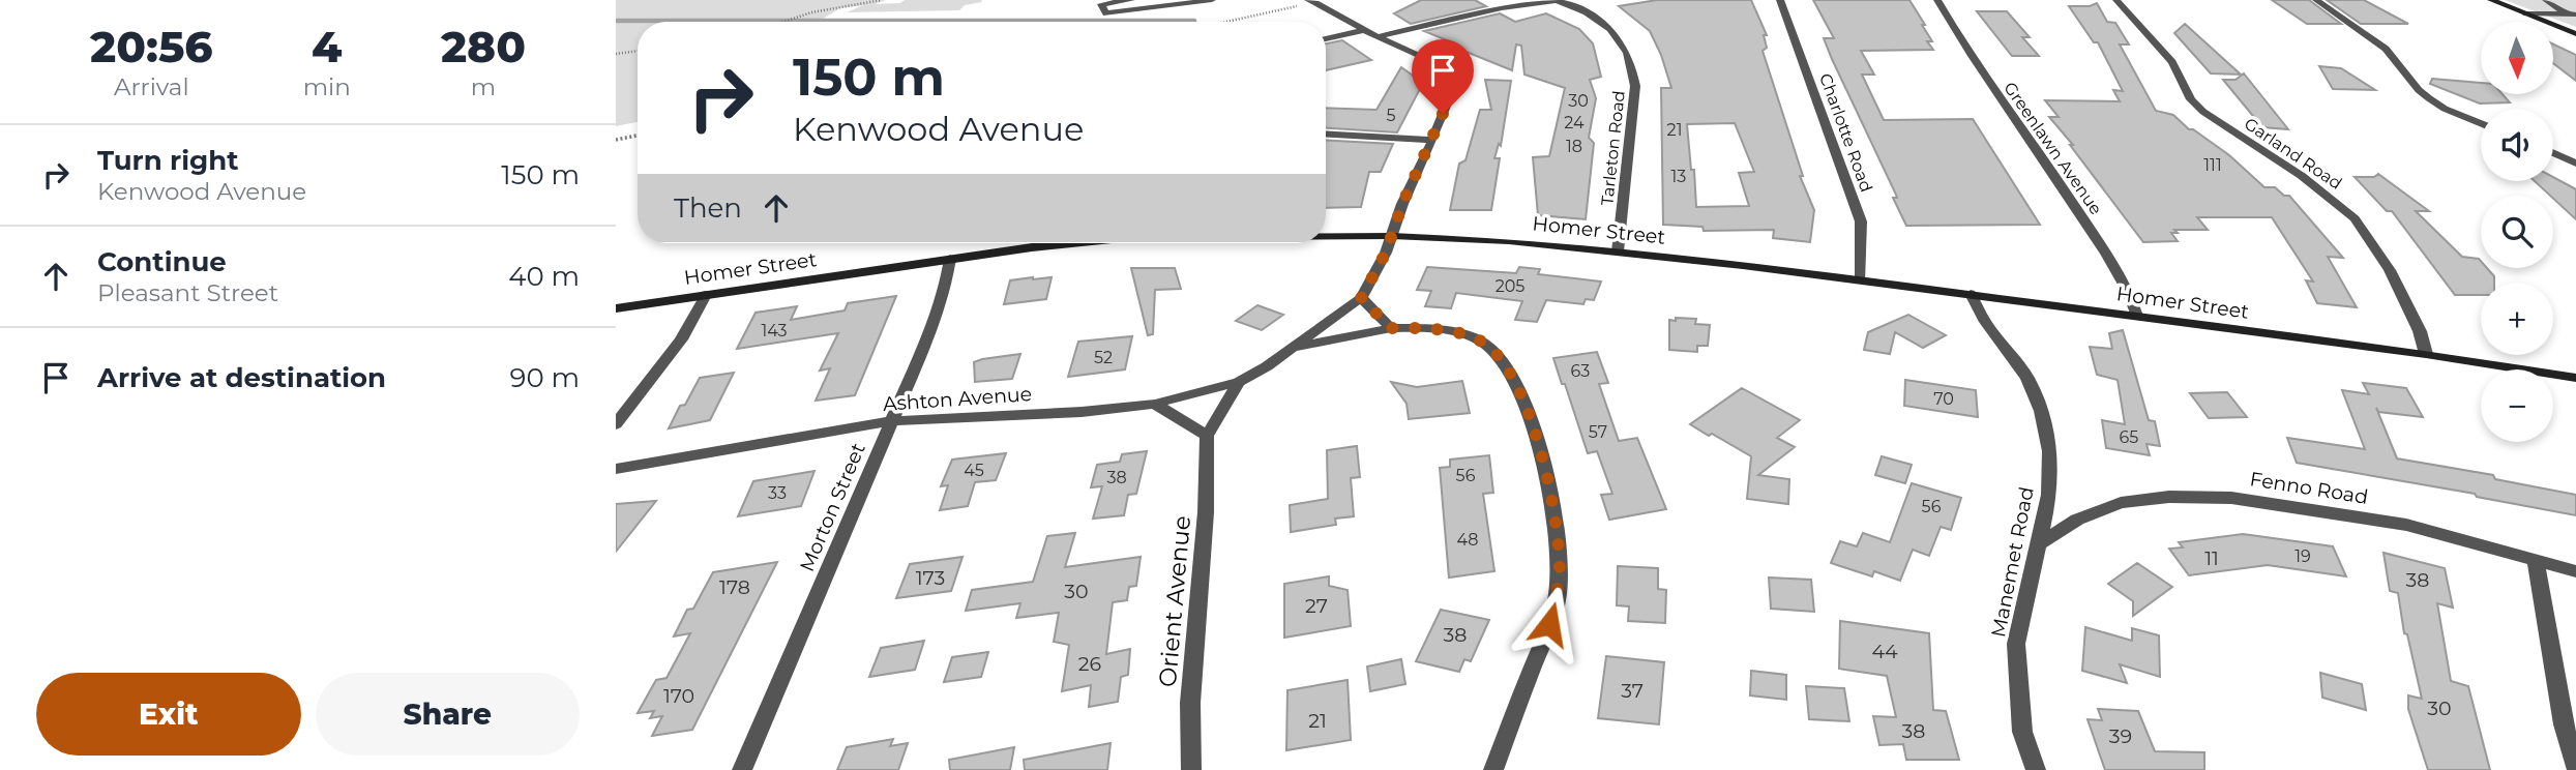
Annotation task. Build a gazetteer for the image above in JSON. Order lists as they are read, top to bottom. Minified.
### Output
{"streets":{"street":["Charlotte Road","Tarleton Road","Greenlawn Avenue","Garland Road","Homer Street","Ashton Avenue","Fenno Road","Morton Street","Manemet Road","Orient Avenue"]},"crossings":[["Charlotte Road","Homer Street"],["Tarleton Road","Homer Street"],["Greenlawn Avenue","Homer Street"],["Garland Road","Homer Street"],["Homer Street","Morton Street"],["Homer Street","Manemet Road"],["Ashton Avenue","Morton Street"],["Fenno Road","Manemet Road"]],"house_numbers":["30","5","24","21","18","111","13","205","143","52","63","70","57","65","45","56","38","33","56","48","19","11","173","38","178","30","27","38","44","26","37","170","30","21","38","39"],"north":"bottom","page":{"eta":["20:56","Arrival","4","min","280","m"],"map_buttons":["+","−"],"turn":["150 m","Kenwood Avenue"],"list":[{"name":"Turn right","note":"Kenwood Avenue","value":"150 m"},{"name":"Continue","note":"Pleasant Street","value":"40 m"},{"name":"Arrive at destination","value":"90 m"}],"then":"Then","buttons":["Exit","Share"]}}
